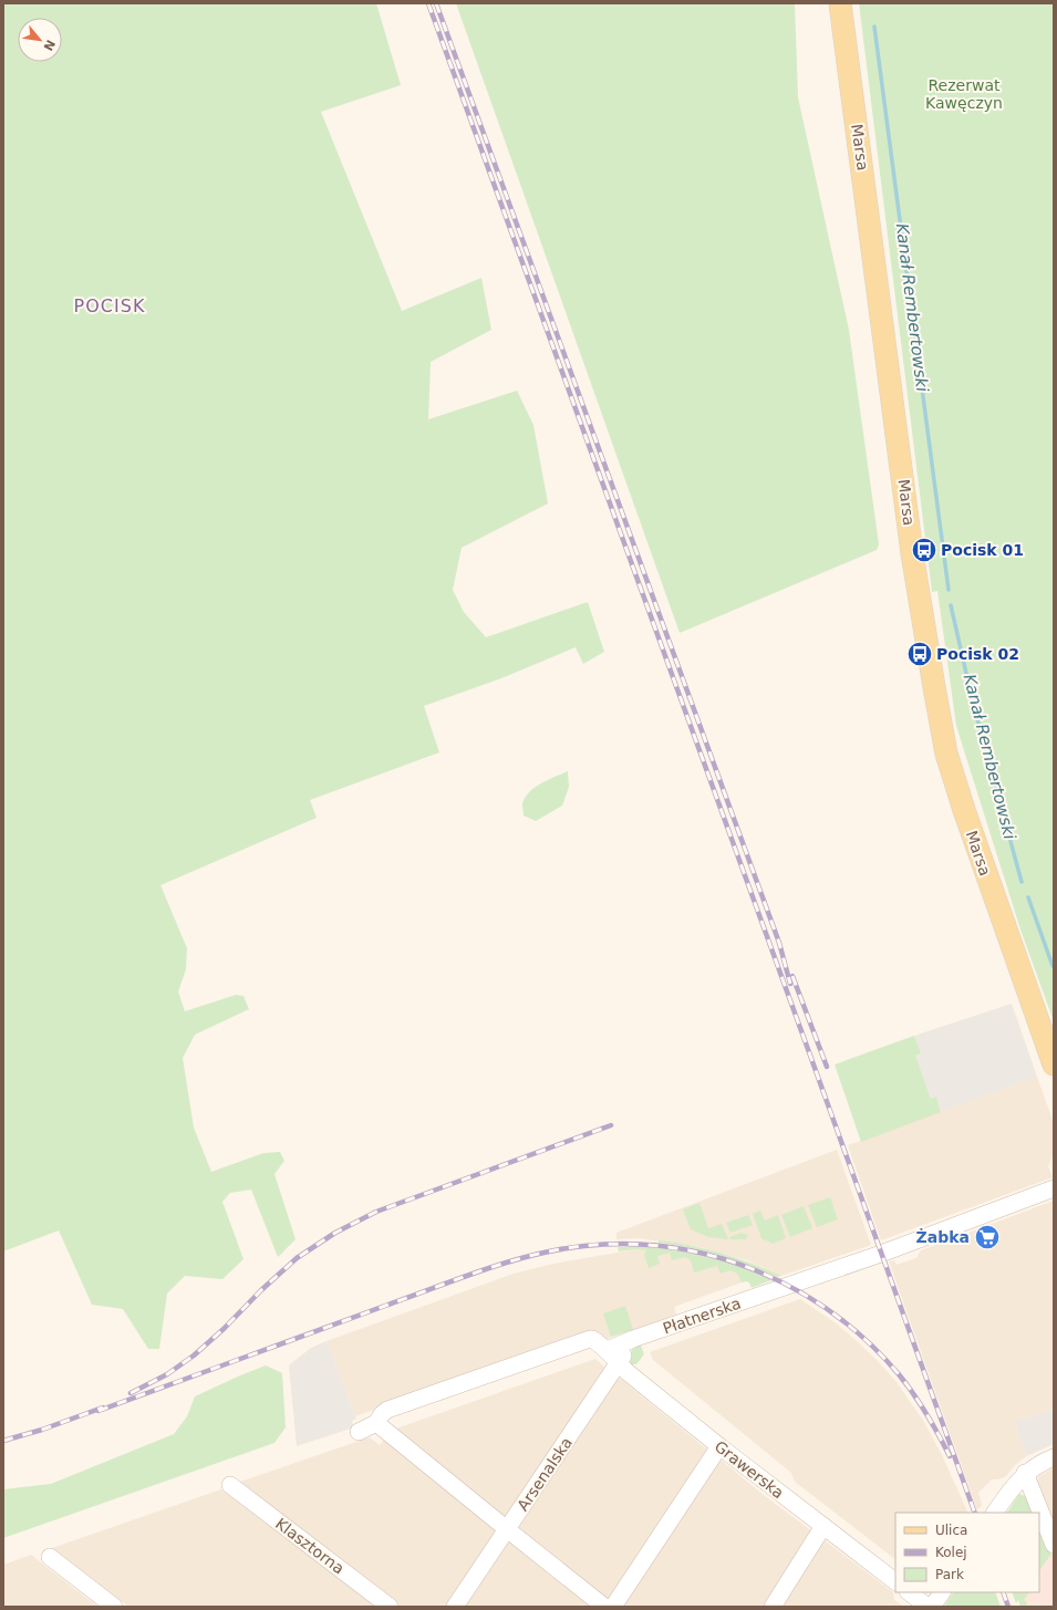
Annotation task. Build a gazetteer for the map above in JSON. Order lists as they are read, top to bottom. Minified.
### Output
{"streets":{"main road":["Marsa"],"street":["Płatnerska","Grawerska","Arsenalska","Klasztorna"]},"crossings":[["Płatnerska","Grawerska"],["Płatnerska","Arsenalska"],["Grawerska","Arsenalska"]],"districts":["POCISK"],"water":["Kanał Rembertowski"],"parks":["Rezerwat Kawęczyn"],"places":{"bus stop":["Pocisk 01","Pocisk 02"],"supermarket":["Żabka"]},"legend":["Ulica","Kolej","Park"],"north":"bottom right"}
